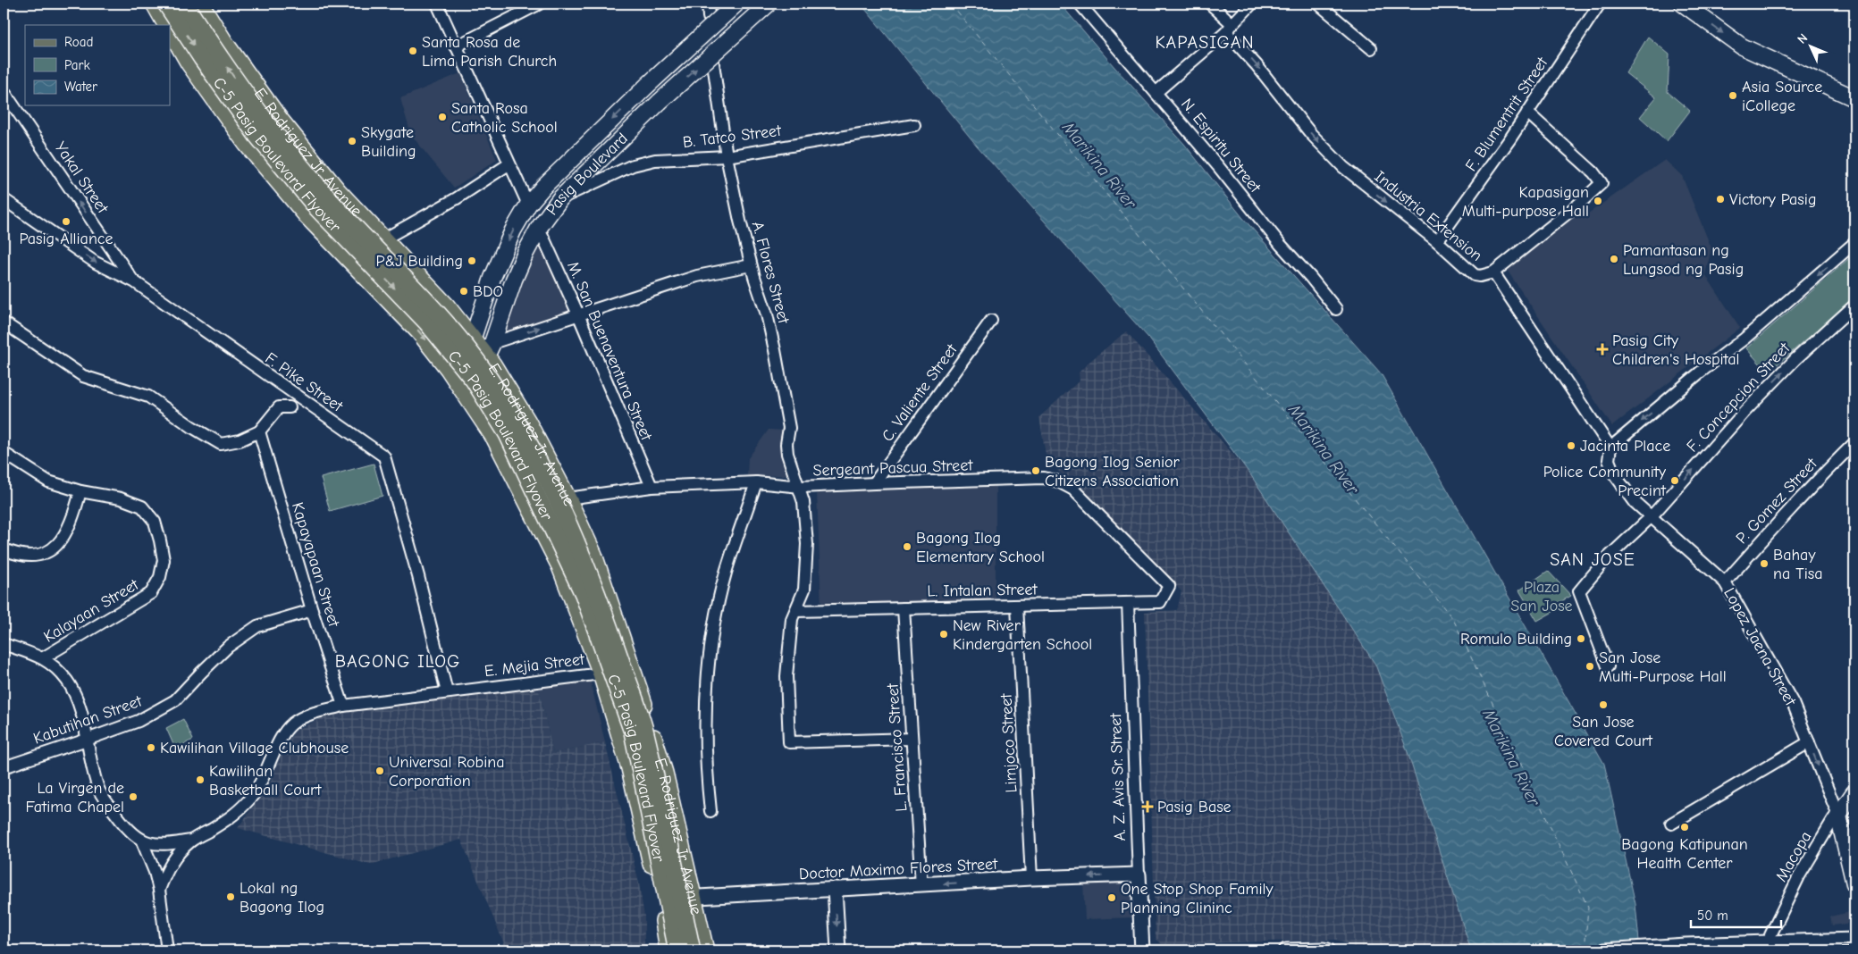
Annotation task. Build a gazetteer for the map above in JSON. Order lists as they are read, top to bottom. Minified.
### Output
{"streets":{"main road":["E. Rodriguez Jr. Avenue","C-5 Pasig Boulevard Flyover","Pasig Boulevard","Lopez Jaena Street"],"street":["F. Blumentrit Street","B. Tatco Street","N. Espiritu Street","Yakal Street","Industria Extension","A. Flores Street","M. San Buenaventura Street","F. Pike Street","C. Valiente Street","F. Concepcion Street","Sergeant Pascua Street","P. Gomez Street","Kapayapaan Street","L. Intalan Street","Kalayaan Street","E. Mejia Street","Kabutihan Street","Limjoco Street","L. Francisco Street","A. Z. Avis Sr. Street","Macopa","Doctor Maximo Flores Street"]},"crossings":[["F. Blumentrit Street","Industria Extension"],["B. Tatco Street","Pasig Boulevard"],["B. Tatco Street","A. Flores Street"],["E. Rodriguez Jr. Avenue","Pasig Boulevard"],["E. Rodriguez Jr. Avenue","Sergeant Pascua Street"],["E. Rodriguez Jr. Avenue","E. Mejia Street"],["E. Rodriguez Jr. Avenue","Doctor Maximo Flores Street"],["Pasig Boulevard","M. San Buenaventura Street"],["Yakal Street","F. Pike Street"],["Industria Extension","Lopez Jaena Street"],["A. Flores Street","Sergeant Pascua Street"],["A. Flores Street","L. Intalan Street"],["A. Flores Street","L. Francisco Street"],["M. San Buenaventura Street","Sergeant Pascua Street"],["F. Pike Street","E. Mejia Street"],["C. Valiente Street","Sergeant Pascua Street"],["F. Concepcion Street","Lopez Jaena Street"],["Sergeant Pascua Street","L. Intalan Street"],["P. Gomez Street","Lopez Jaena Street"],["Kapayapaan Street","E. Mejia Street"],["Kapayapaan Street","Kabutihan Street"],["L. Intalan Street","Limjoco Street"],["L. Intalan Street","L. Francisco Street"],["L. Intalan Street","A. Z. Avis Sr. Street"],["Lopez Jaena Street","Macopa"],["Limjoco Street","Doctor Maximo Flores Street"],["L. Francisco Street","Doctor Maximo Flores Street"],["A. Z. Avis Sr. Street","Doctor Maximo Flores Street"]],"one_way":["Yakal Street","Industria Extension","Doctor Maximo Flores Street"],"districts":["KAPASIGAN","SAN JOSE","BAGONG ILOG"],"water":["Marikina River"],"parks":["Plaza San Jose"],"places":{"other":["Santa Rosa de Lima Parish Church","Asia Source iCollege","Santa Rosa Catholic School","Skygate Building","Victory Pasig","Kapasigan Multi-purpose Hall","Pasig Alliance","Pamantasan ng Lungsod ng Pasig","P&J Building","BDO","Jacinta Place","Bagong Ilog Senior Citizens Association","Police Community Precint","Bagong Ilog Elementary School","Bahay na Tisa","New River Kindergarten School","Romulo Building","San Jose Multi-Purpose Hall","San Jose Covered Court","Kawilihan Village Clubhouse","Universal Robina Corporation","Kawilihan Basketball Court","La Virgen de Fatima Chapel","Bagong Katipunan Health Center","Lokal ng Bagong Ilog","One Stop Shop Family Planning Clininc"],"health":["Pasig City Children's Hospital","Pasig Base"]},"legend":["Road","Park","Water"],"scale_bar":"50 m","north":"top left"}
